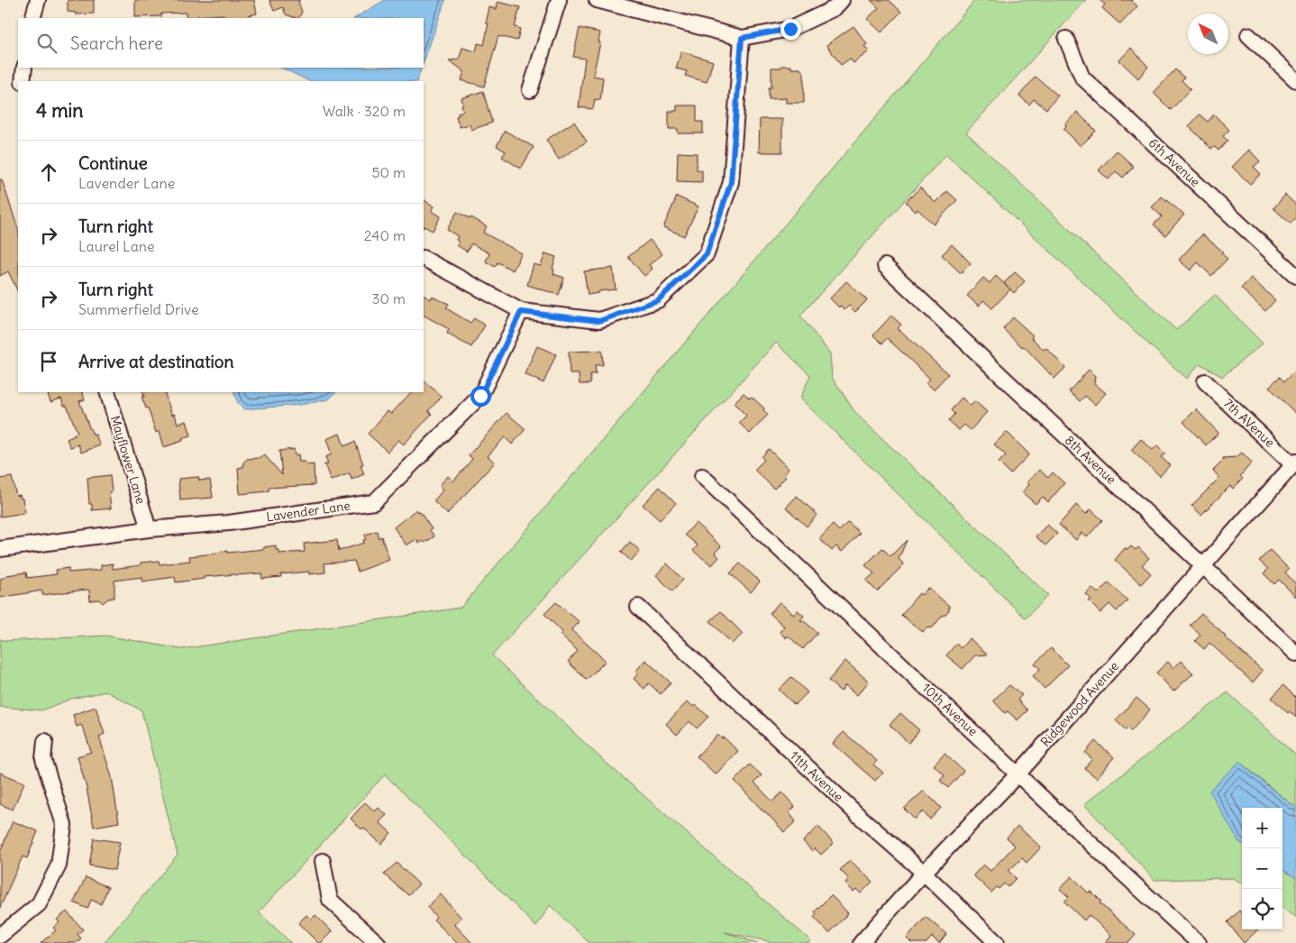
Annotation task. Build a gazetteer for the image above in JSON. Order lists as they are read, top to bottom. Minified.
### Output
{"streets":{"street":["6th Avenue","7th AVenue","Mayflower Lane","8th Avenue","Lavender Lane","Ridgewood Avenue","10th Avenue","11th Avenue"]},"crossings":[["7th AVenue","Ridgewood Avenue"],["Mayflower Lane","Lavender Lane"],["8th Avenue","Ridgewood Avenue"],["Ridgewood Avenue","10th Avenue"],["Ridgewood Avenue","11th Avenue"]],"north":"top left","page":{"search":"Search here","heading":["4 min","Walk · 320 m"],"list":[["Continue","Lavender Lane","50 m"],["Turn right","Laurel Lane","240 m"],["Turn right","Summerfield Drive","30 m"],"Arrive at destination"],"map_buttons":["+","−"]}}
